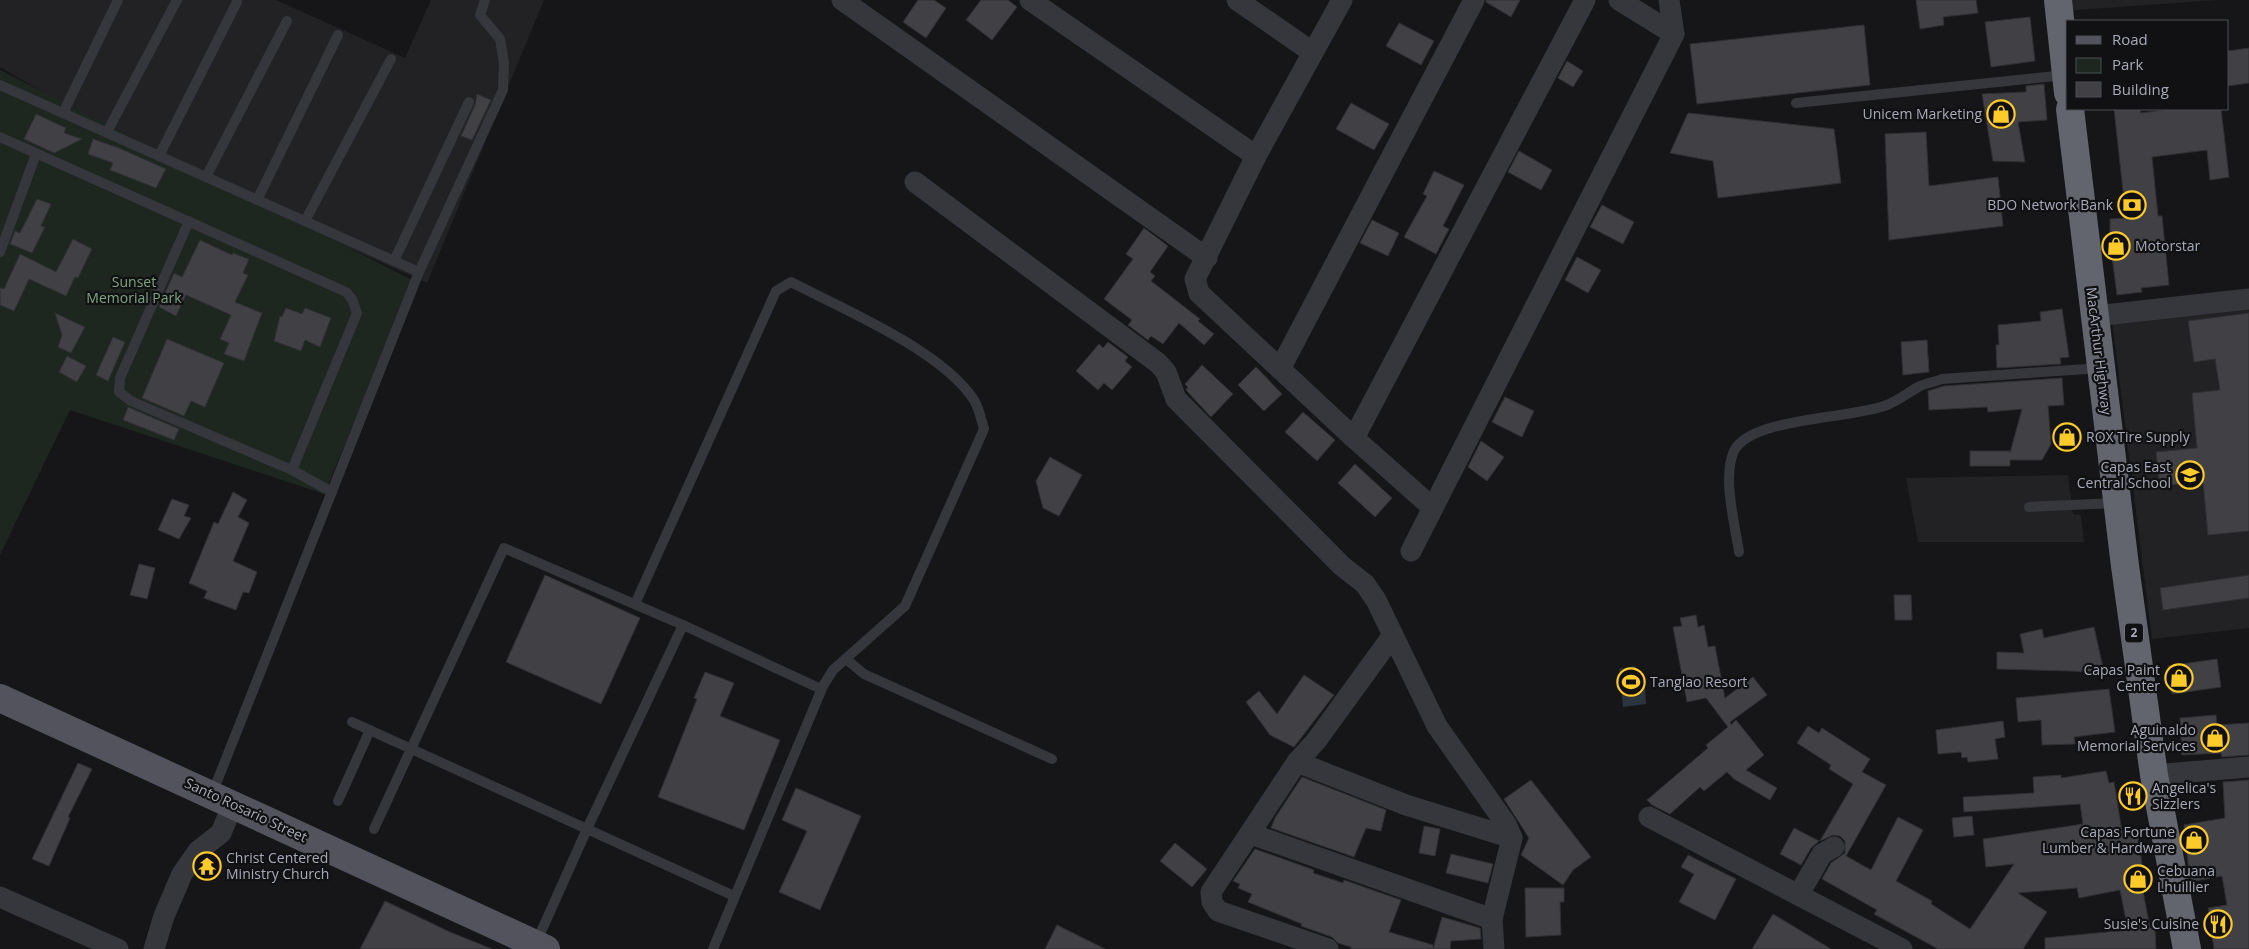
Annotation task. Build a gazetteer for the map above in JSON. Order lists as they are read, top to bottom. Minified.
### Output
{"streets":{"highway":["MacArthur Highway","2"],"main road":["Santo Rosario Street"]},"parks":["Sunset Memorial Park"],"places":{"shop":["Unicem Marketing","Motorstar","ROX Tire Supply","Capas Paint Center","Aguinaldo Memorial Services","Capas Fortune Lumber & Hardware","Cebuana Lhuillier"],"bank":["BDO Network Bank"],"school or university":["Capas East Central School"],"sports":["Tanglao Resort"],"restaurant":["Angelica's Sizzlers","Susie's Cuisine"],"temple":["Christ Centered Ministry Church"]},"legend":["Road","Park","Building"]}
